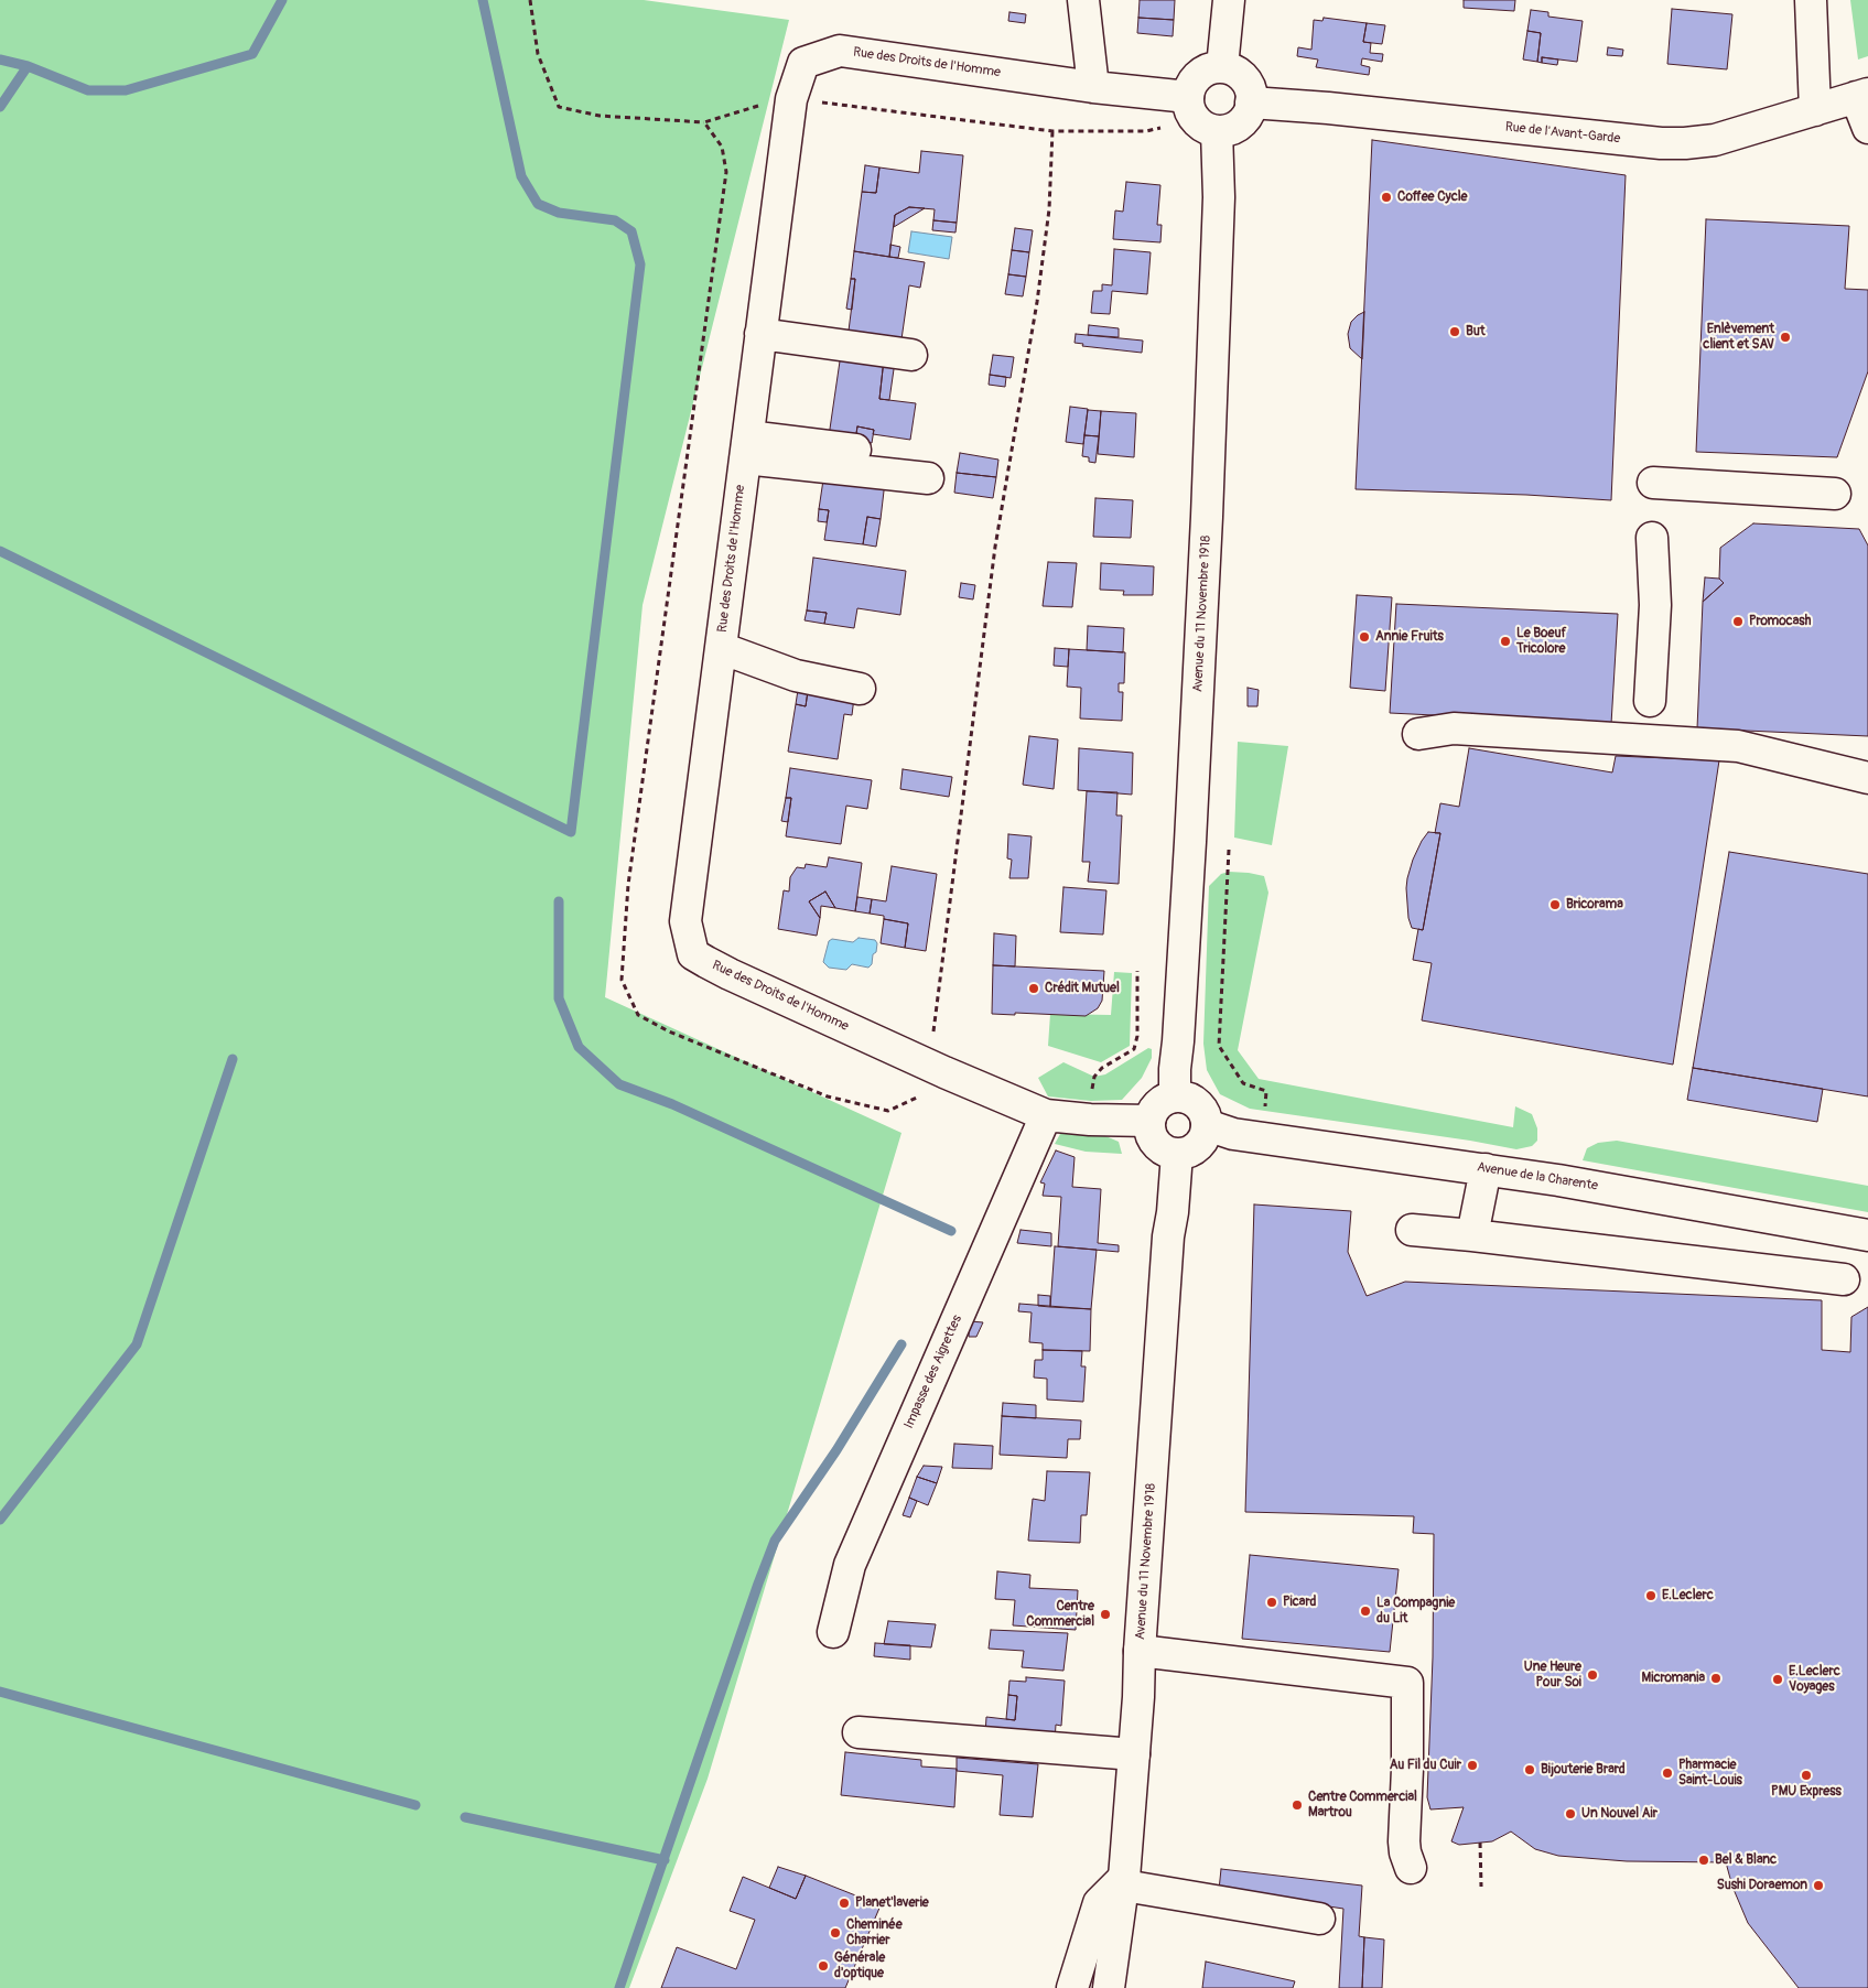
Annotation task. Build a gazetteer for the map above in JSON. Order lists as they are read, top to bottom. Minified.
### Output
{"streets":{"street":["Rue des Droits de l'Homme","Rue de l'Avant-Garde","Avenue du 11 Novembre 1918","Avenue de la Charente","Impasse des Aigrettes"]},"crossings":[["Rue des Droits de l'Homme","Rue de l'Avant-Garde"],["Rue des Droits de l'Homme","Avenue du 11 Novembre 1918"],["Rue des Droits de l'Homme","Avenue de la Charente"],["Rue des Droits de l'Homme","Impasse des Aigrettes"],["Rue de l'Avant-Garde","Avenue du 11 Novembre 1918"],["Avenue du 11 Novembre 1918","Avenue de la Charente"]],"places":["Coffee Cycle","But","Enlèvement client et SAV","Promocash","Annie Fruits","Le Boeuf Tricolore","Bricorama","Crédit Mutuel","E.Leclerc","Picard","La Compagnie du Lit","Centre Commercial","Une Heure Pour Soi","Micromania","E.Leclerc Voyages","Au Fil du Cuir","Bijouterie Brard","Pharmacie Saint-Louis","PMU Express","Centre Commercial Martrou","Un Nouvel Air","Bel & Blanc","Sushi Doraemon","Planet'laverie","Cheminée Charrier","Générale d'optique"]}
